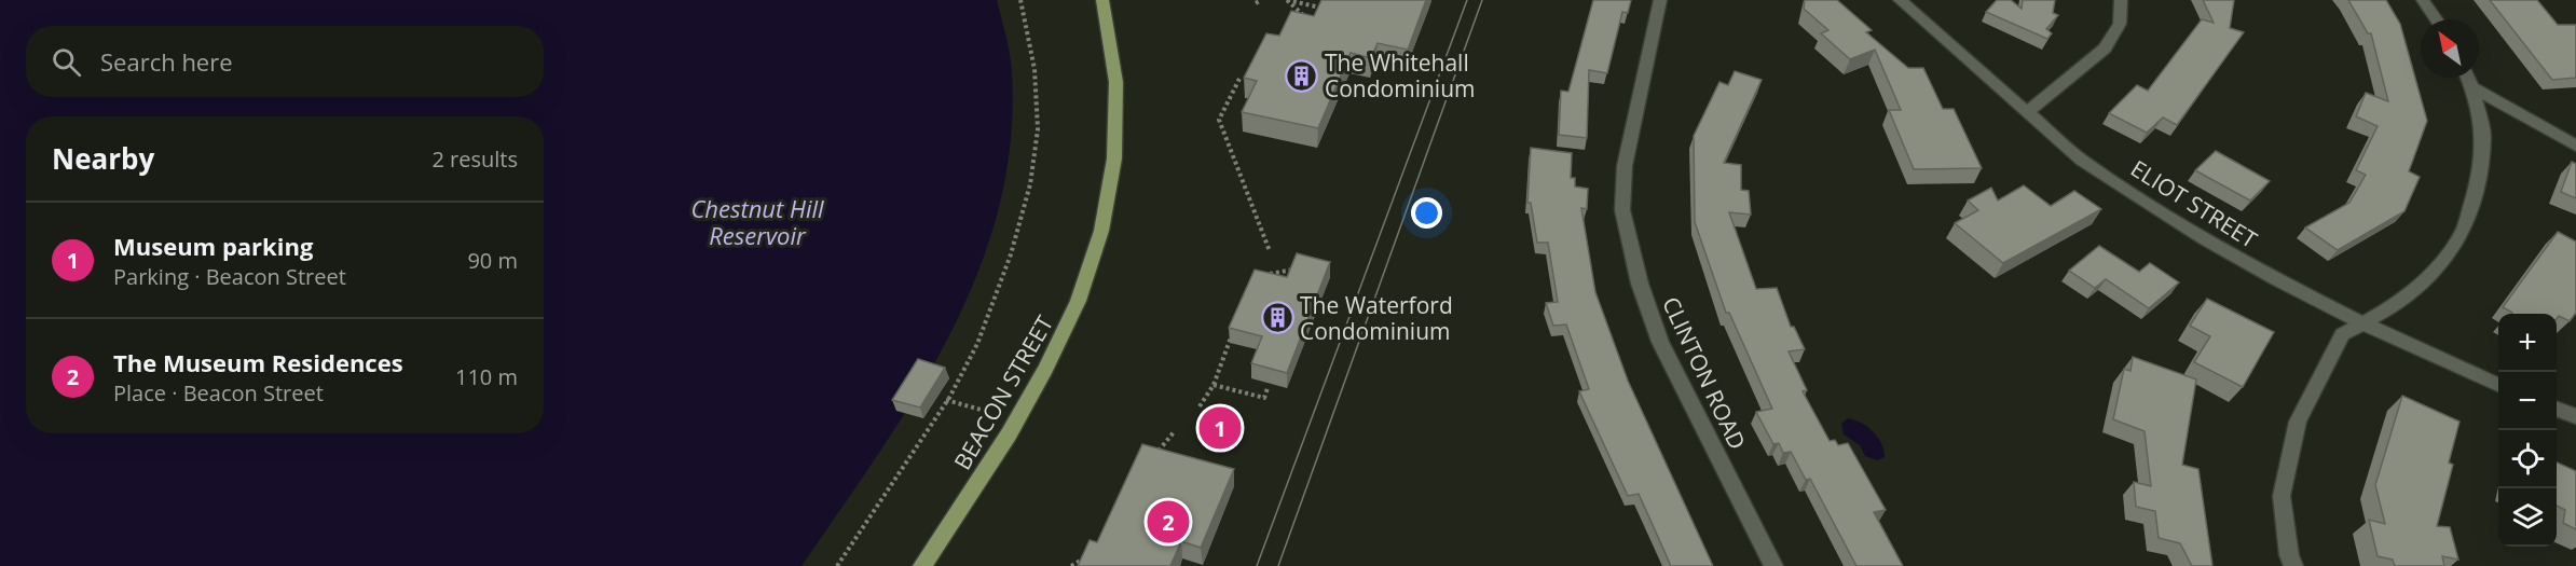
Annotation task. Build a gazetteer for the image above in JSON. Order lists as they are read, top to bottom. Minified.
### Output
{"streets":{"main road":["BEACON STREET"],"street":["ELIOT STREET","CLINTON ROAD"]},"water":["Chestnut Hill Reservoir"],"places":{"building":["The Whitehall Condominium","The Waterford Condominium"]},"north":"top left","page":{"search":"Search here","heading":["Nearby","2 results"],"list":[{"mark":"1","name":"Museum parking","note":"Parking · Beacon Street","value":"90 m"},{"mark":"2","name":"The Museum Residences","note":"Place · Beacon Street","value":"110 m"}],"map_buttons":["+","−"],"pins":["1","2"]}}
